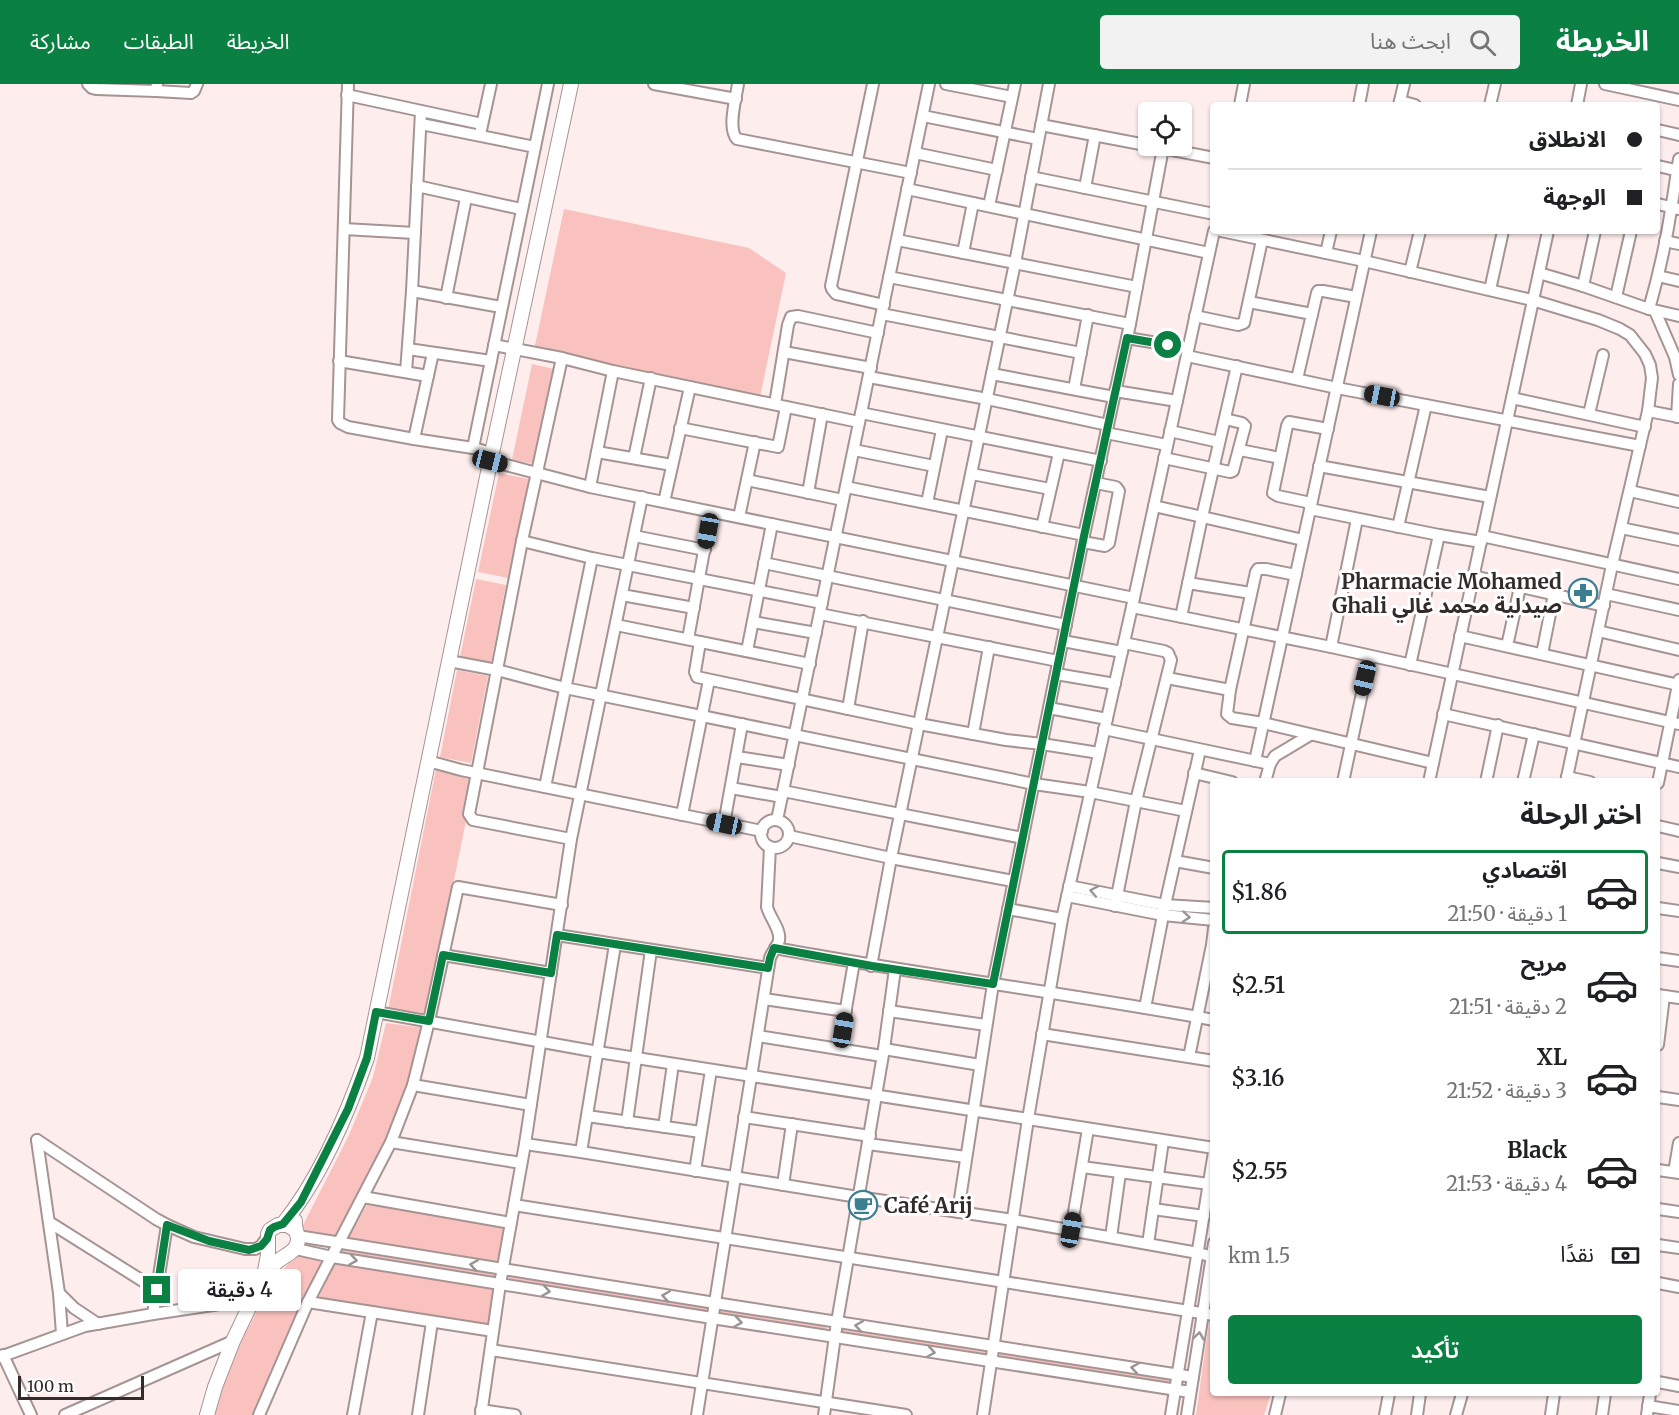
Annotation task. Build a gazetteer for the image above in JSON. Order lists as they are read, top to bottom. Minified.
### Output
{"places":{"pharmacy":["Pharmacie Mohamed Ghali صيدلية محمد غالي"],"cafe":["Café Arij"]},"scale_bar":"100 m","page":{"header":"الخريطة","search":"ابحث هنا","nav":["الخريطة","الطبقات","مشاركة"],"banner":["الانطلاق","الوجهة"],"heading":"اختر الرحلة","list":[{"name":"اقتصادي","note":"1 دقيقة · 21:50","value":"$1.86"},{"name":"مريح","note":"2 دقيقة · 21:51","value":"$2.51"},{"name":"XL","note":"3 دقيقة · 21:52","value":"$3.16"},{"name":"Black","note":"4 دقيقة · 21:53","value":"$2.55"}],"pay":["نقدًا","1.5 km"],"bubble":"4 دقيقة","buttons":"تأكيد","scale":"100 m"}}
